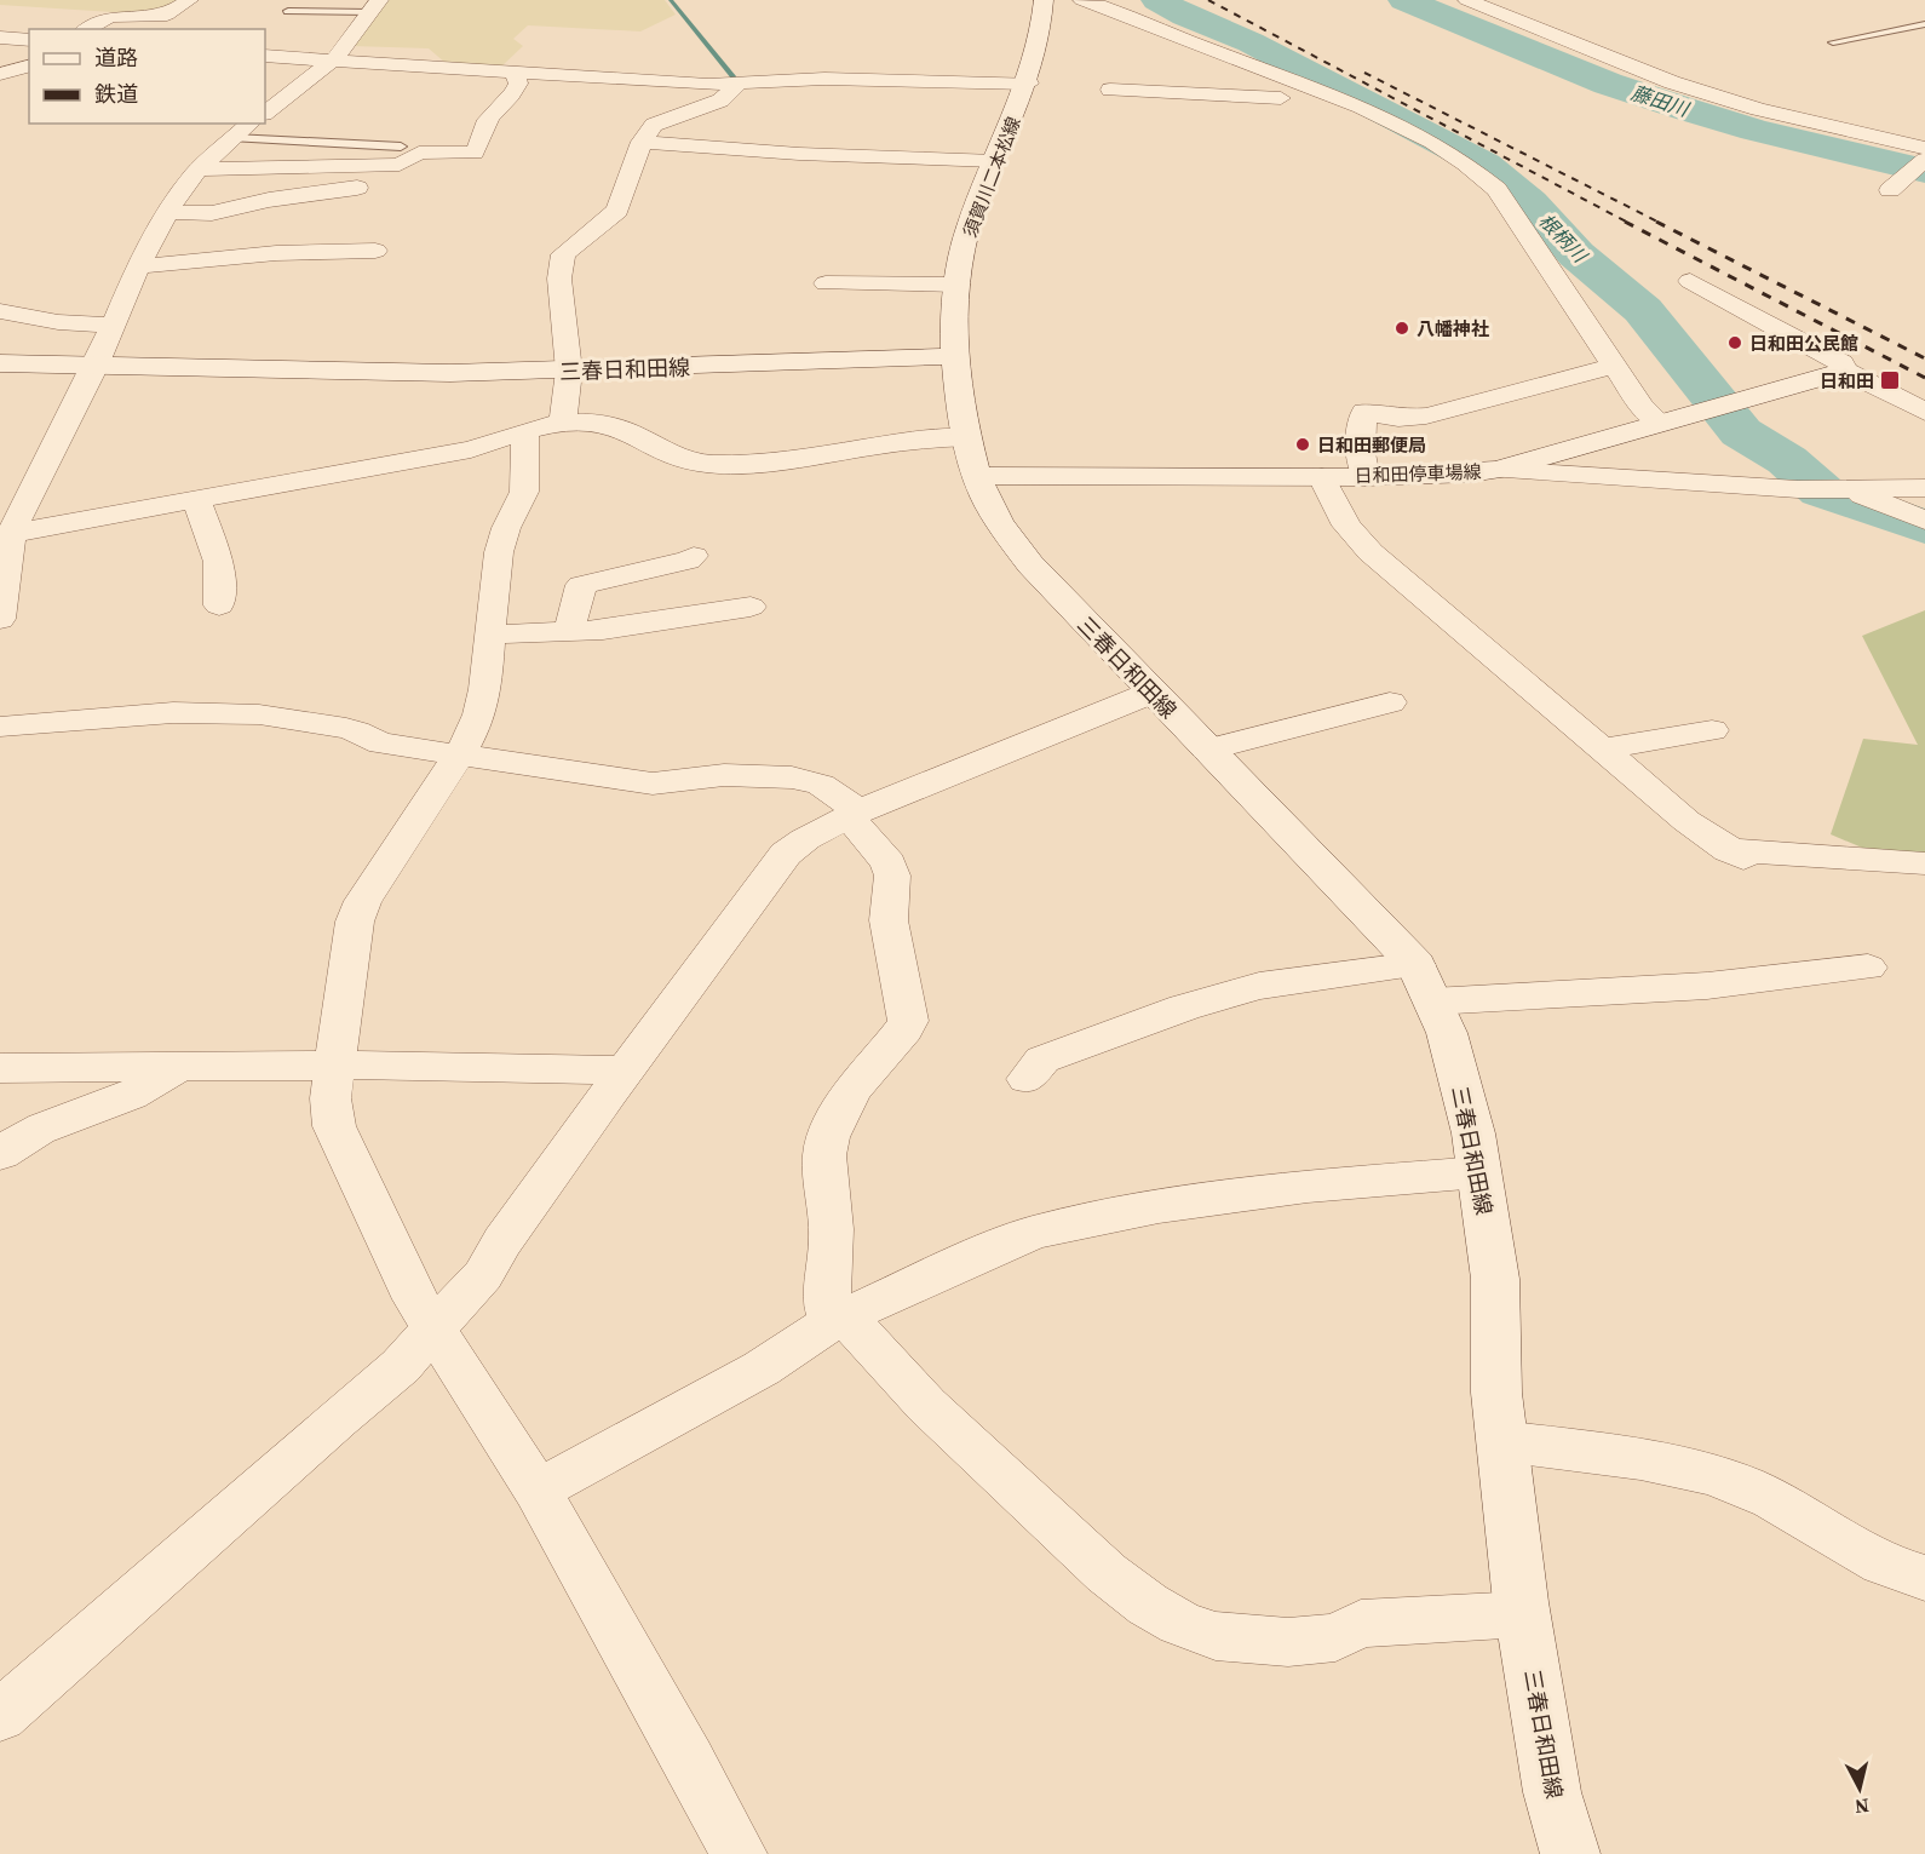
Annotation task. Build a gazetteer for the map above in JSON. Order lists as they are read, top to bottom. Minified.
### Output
{"streets":{"main road":["須賀川二本松線","三春日和田線","日和田停車場線"]},"crossings":[["須賀川二本松線","三春日和田線"],["三春日和田線","日和田停車場線"]],"water":["藤田川","根柄川"],"places":{"other":["八幡神社","日和田公民館","日和田郵便局"],"transit":["日和田"]},"legend":["道路","鉄道"],"north":"bottom"}
